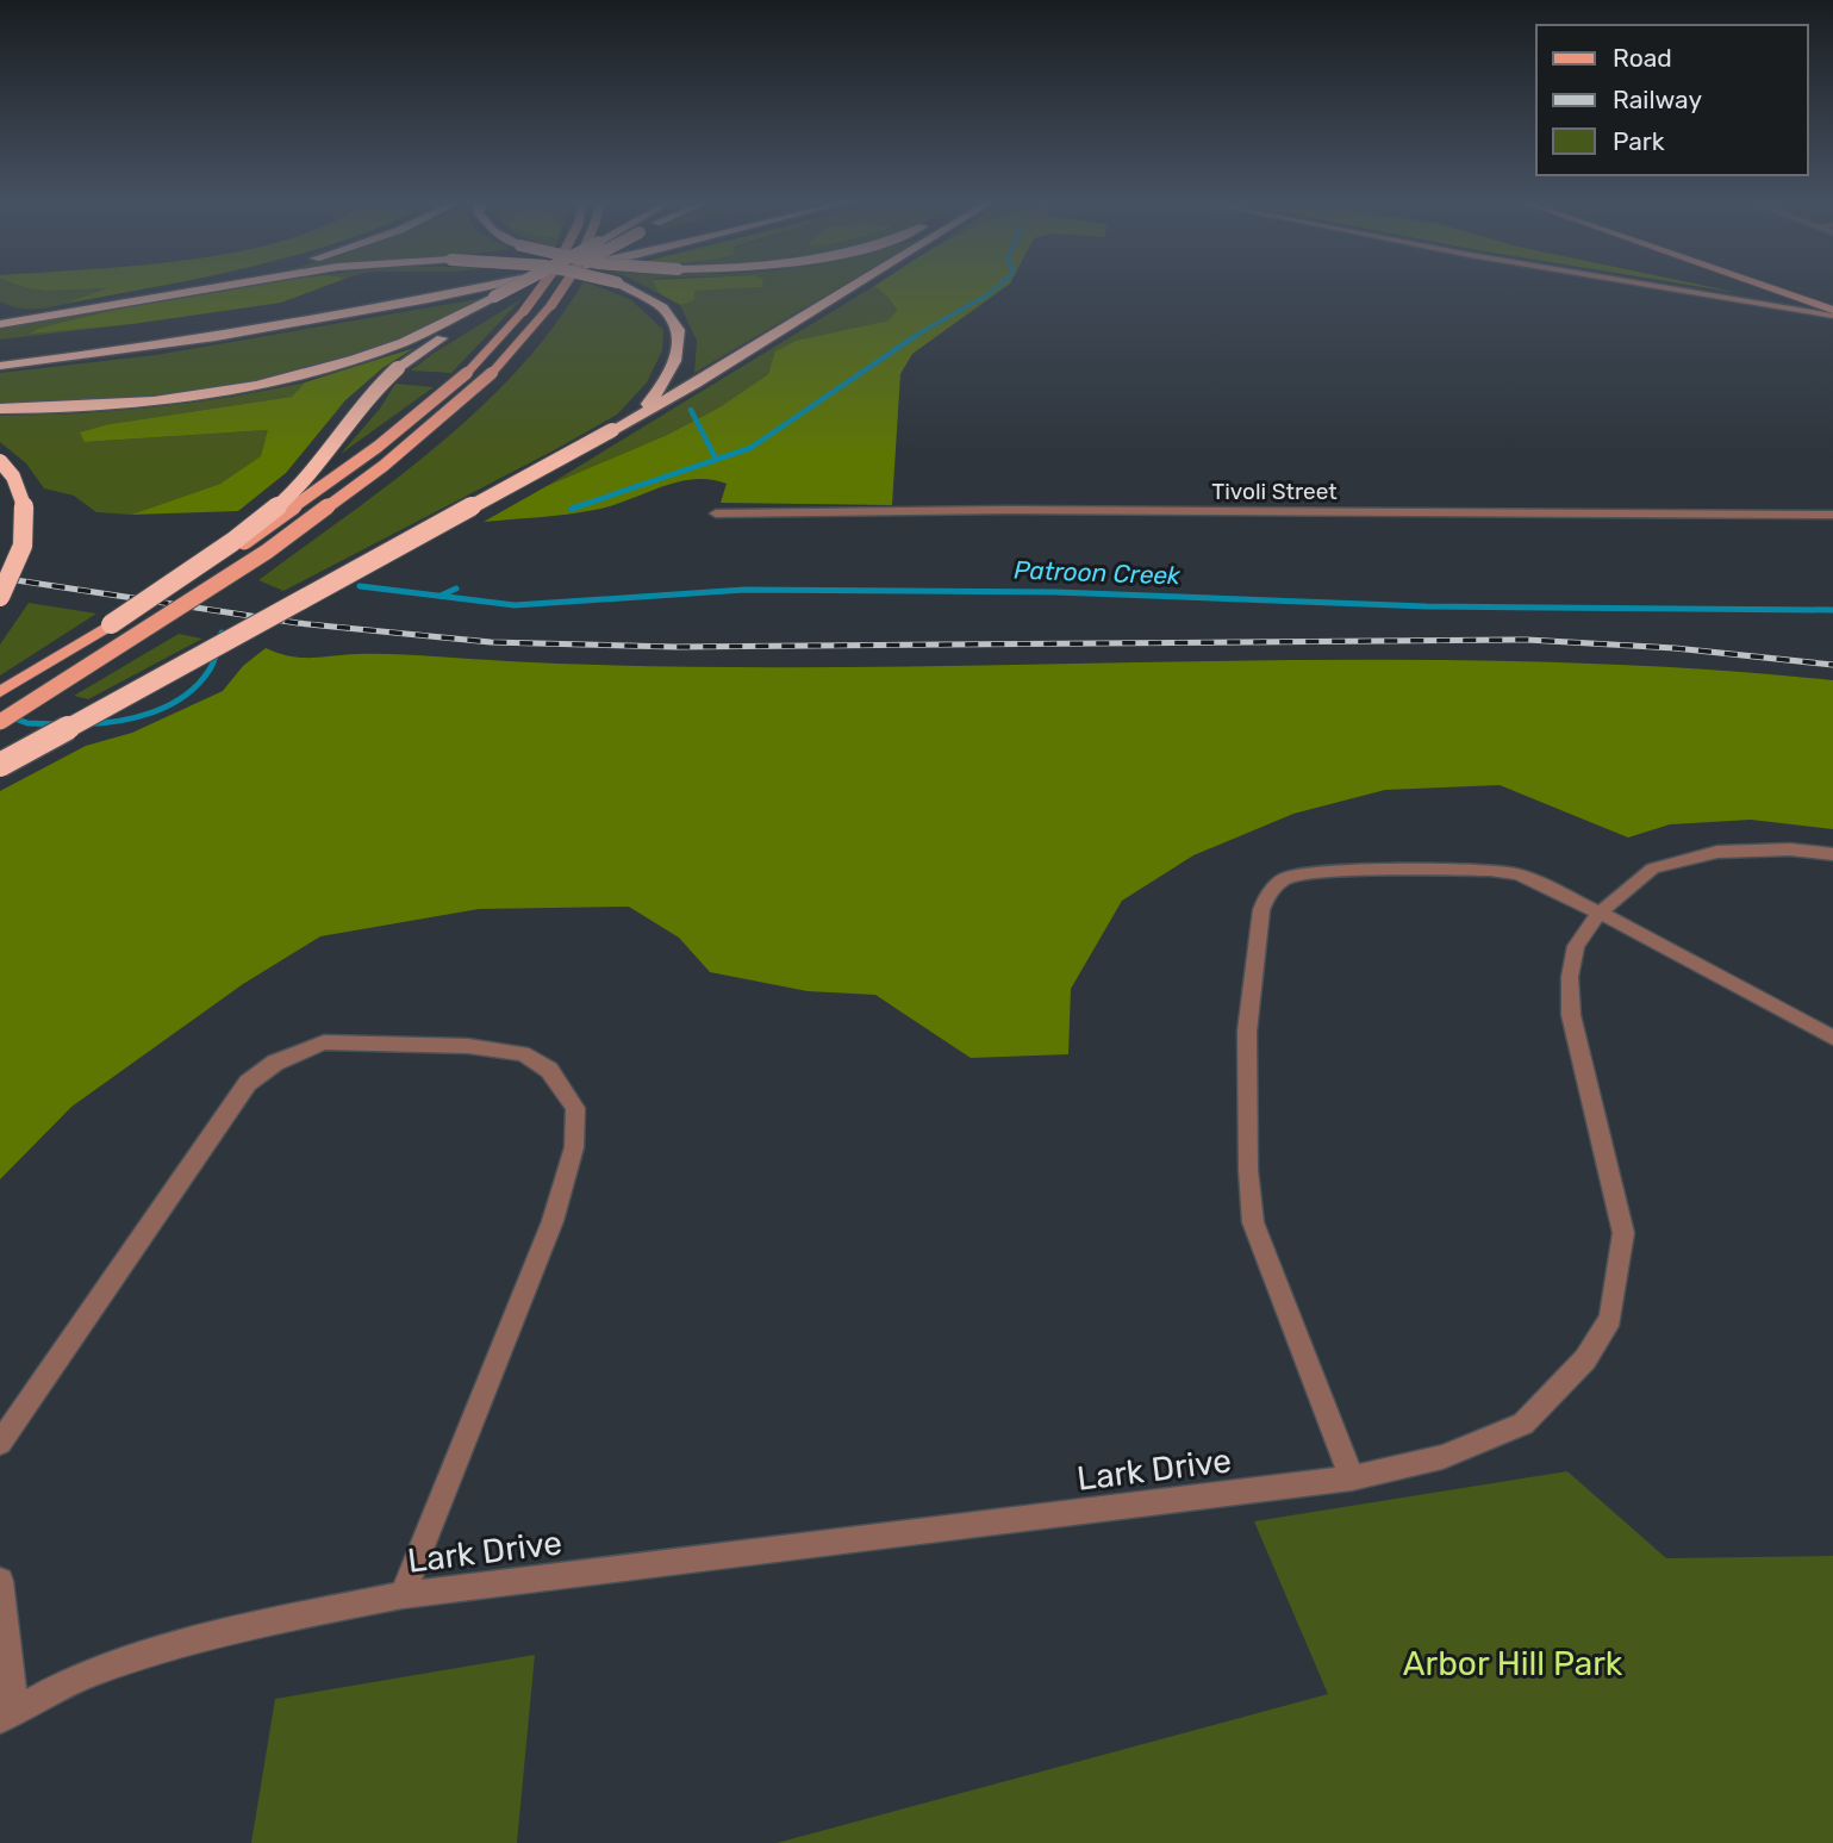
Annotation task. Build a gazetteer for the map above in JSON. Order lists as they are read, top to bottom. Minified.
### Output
{"streets":{"street":["Tivoli Street","Lark Drive"]},"water":["Patroon Creek"],"parks":["Arbor Hill Park"],"legend":["Road","Railway","Park"]}
